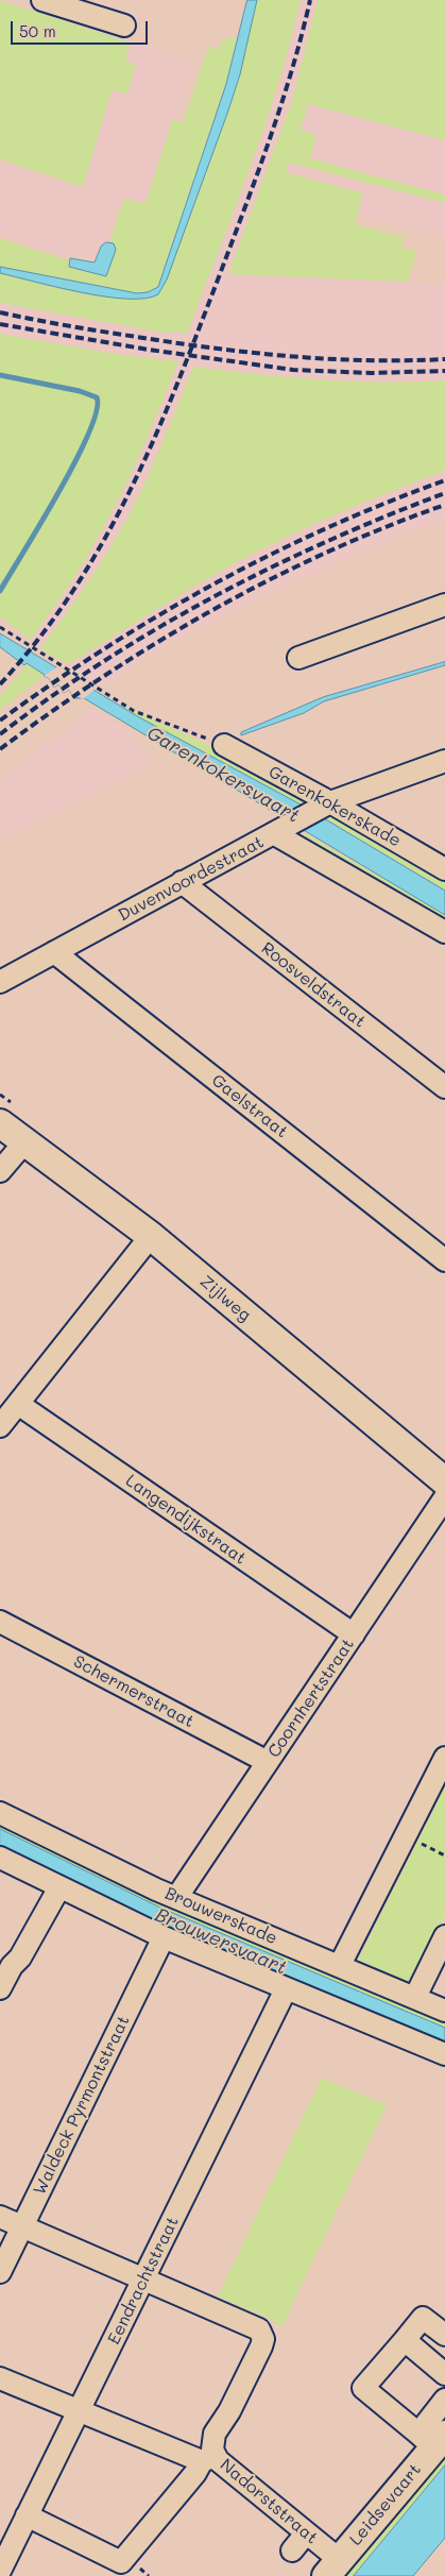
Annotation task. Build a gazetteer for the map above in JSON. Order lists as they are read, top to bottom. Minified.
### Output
{"streets":{"main road":["Zijlweg","Leidsevaart"],"street":["Garenkokerskade","Duvenvoordestraat","Roosveldstraat","Gaelstraat","Langendijkstraat","Schermerstraat","Coornhertstraat","Brouwerskade","Waldeck Pyrmontstraat","Eendrachtstraat","Nadorststraat"]},"crossings":[["Garenkokerskade","Duvenvoordestraat"],["Duvenvoordestraat","Roosveldstraat"],["Duvenvoordestraat","Gaelstraat"],["Langendijkstraat","Coornhertstraat"],["Schermerstraat","Coornhertstraat"],["Coornhertstraat","Brouwerskade"],["Eendrachtstraat","Nadorststraat"],["Nadorststraat","Leidsevaart"]],"water":["Garenkokersvaart","Brouwersvaart"],"scale_bar":"50 m"}
